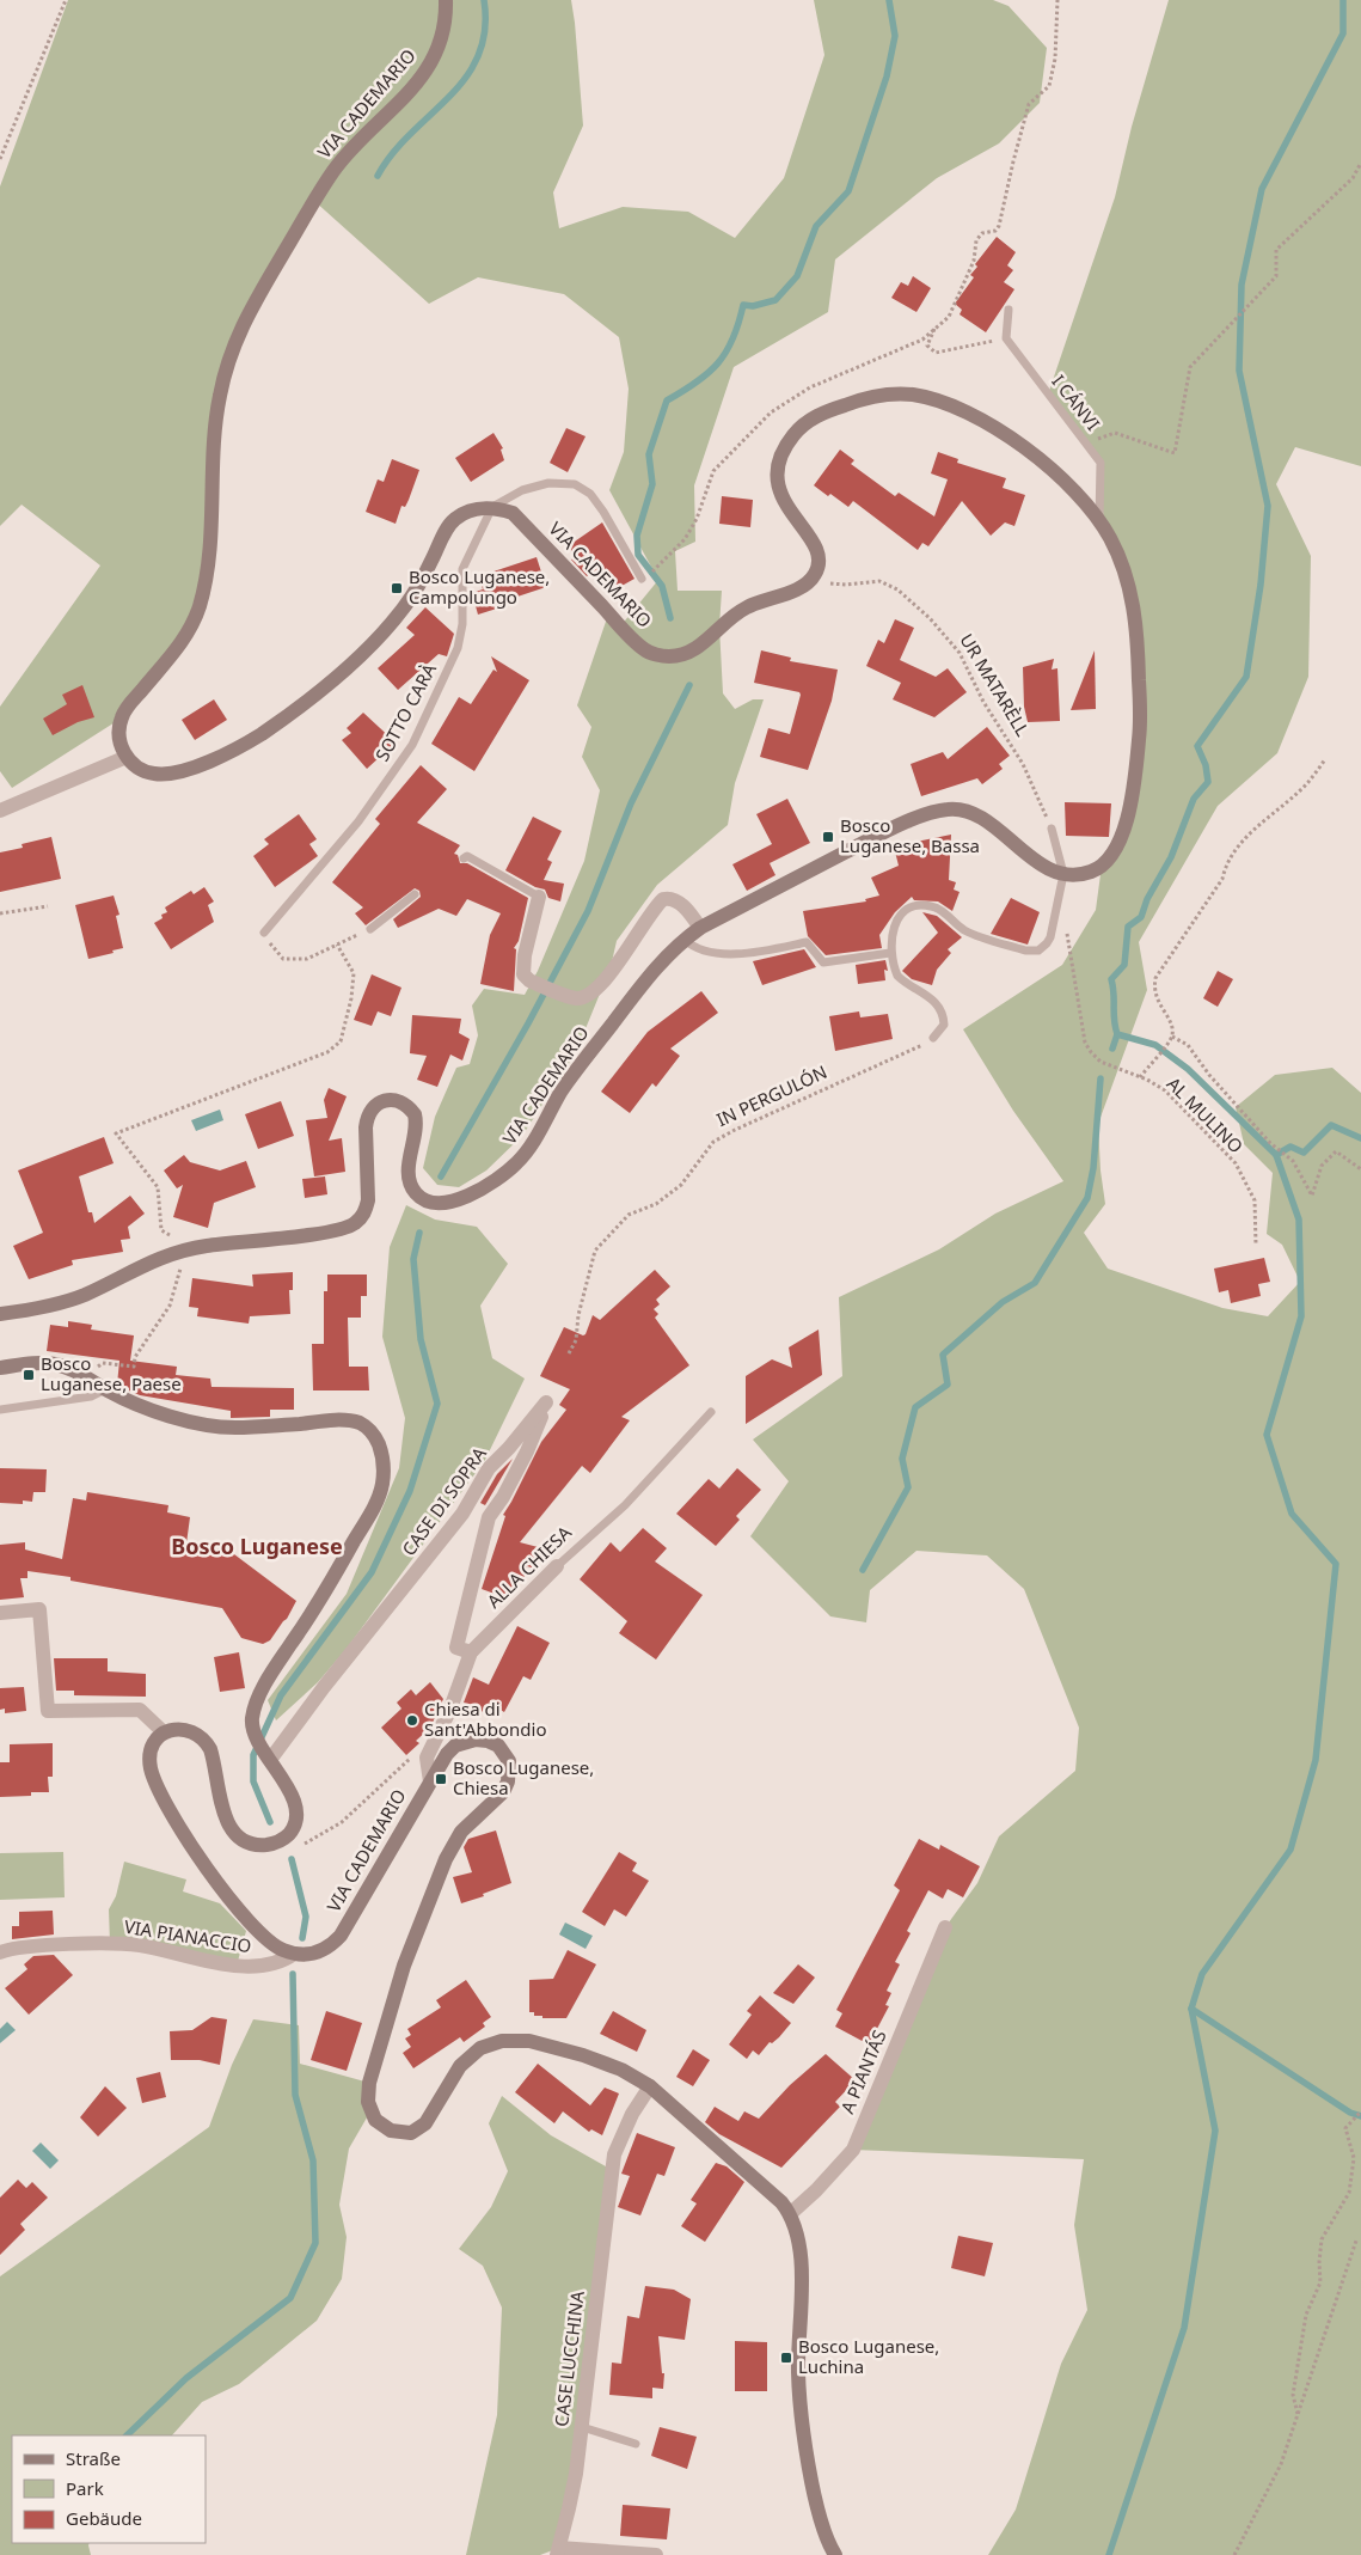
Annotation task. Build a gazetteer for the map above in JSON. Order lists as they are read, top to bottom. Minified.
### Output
{"streets":{"street":["VIA CADEMARIO","CASE DI SOPRA","ALLA CHIESA","VIA PIANACCIO","A PIANTÁS","CASE LUCCHINA"],"lane":["I CÁNVI","SOTTO CARÀ"],"path":["UR MATARÈLL","IN PERGULÓN","AL MULINO"]},"crossings":[["VIA CADEMARIO","I CÁNVI"],["VIA CADEMARIO","SOTTO CARÀ"],["VIA CADEMARIO","ALLA CHIESA"],["VIA CADEMARIO","VIA PIANACCIO"],["VIA CADEMARIO","A PIANTÁS"],["VIA CADEMARIO","CASE LUCCHINA"],["CASE DI SOPRA","ALLA CHIESA"]],"districts":["Bosco Luganese"],"places":{"transit":["Bosco Luganese, Campolungo","Bosco Luganese, Bassa","Bosco Luganese, Paese","Bosco Luganese, Chiesa","Bosco Luganese, Luchina"],"other":["Chiesa di Sant'Abbondio"]},"legend":["Straße","Park","Gebäude"]}
